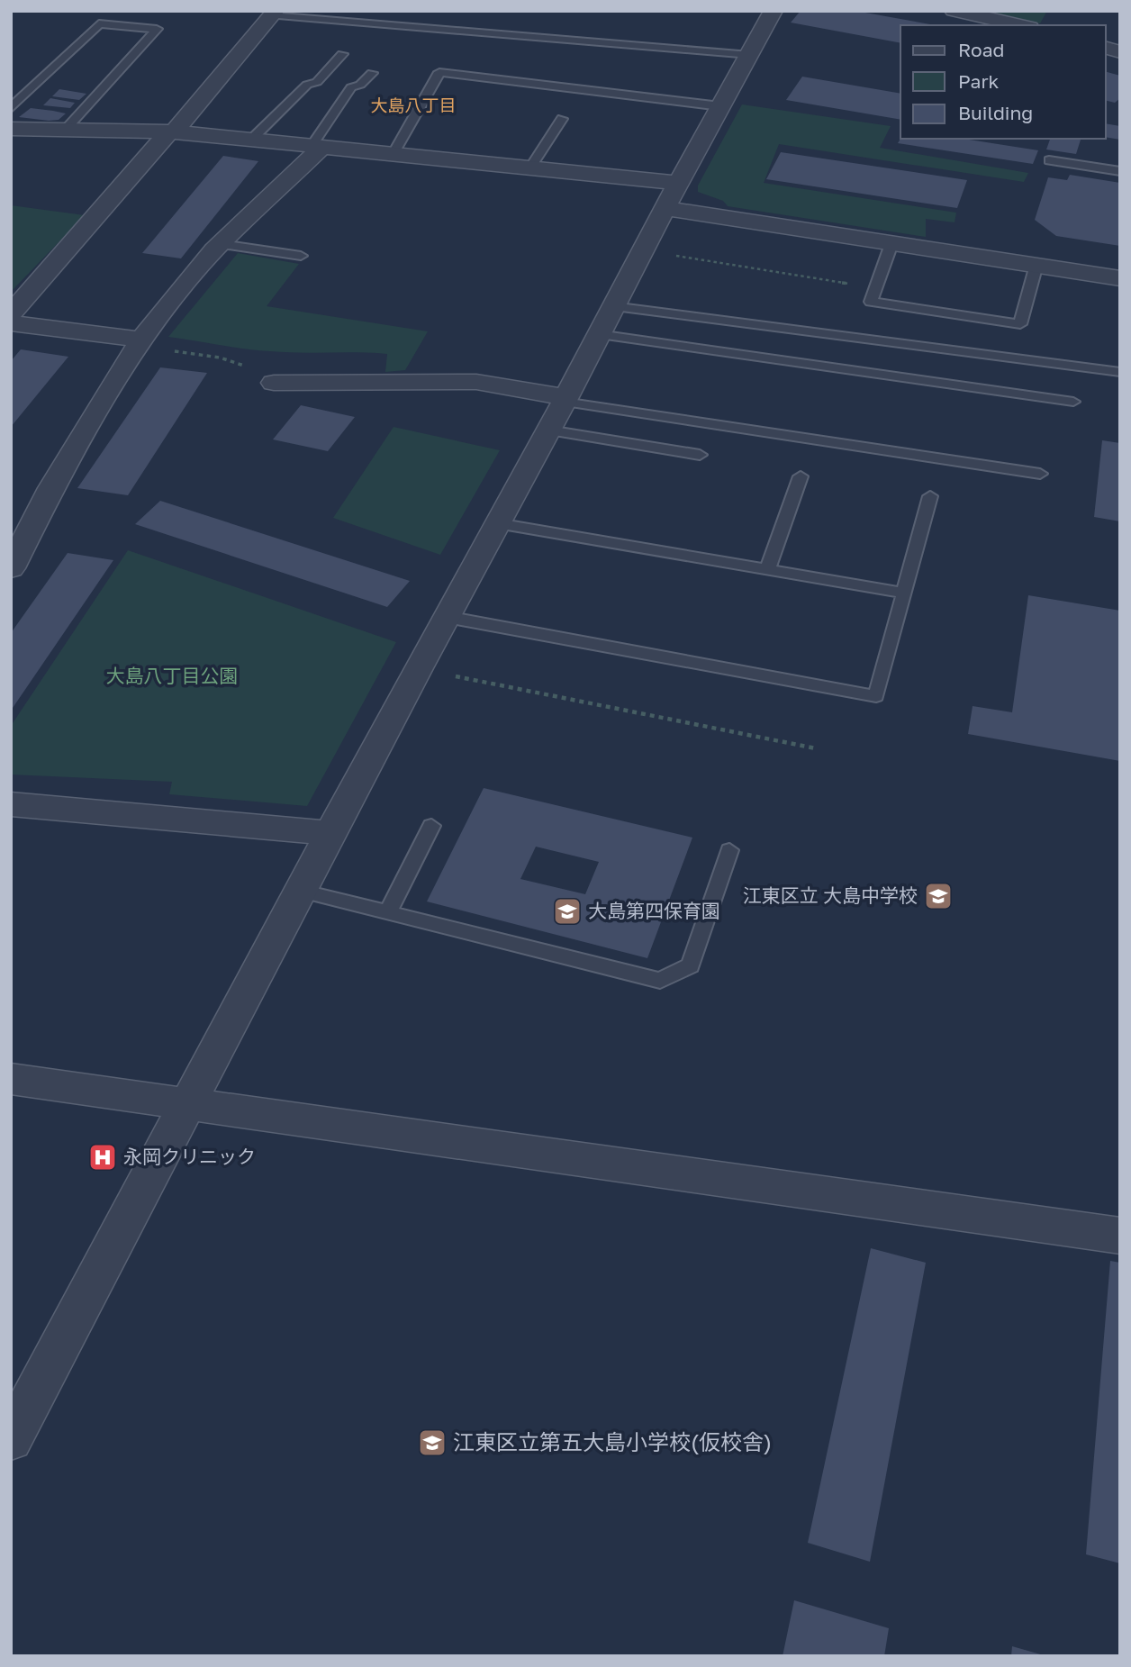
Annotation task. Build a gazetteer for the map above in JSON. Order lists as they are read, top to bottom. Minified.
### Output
{"districts":["大島八丁目"],"parks":["大島八丁目公園"],"places":{"school or university":["江東区立 大島中学校","大島第四保育園","江東区立第五大島小学校(仮校舎)"],"hospital":["永岡クリニック"]},"legend":["Road","Park","Building"]}
